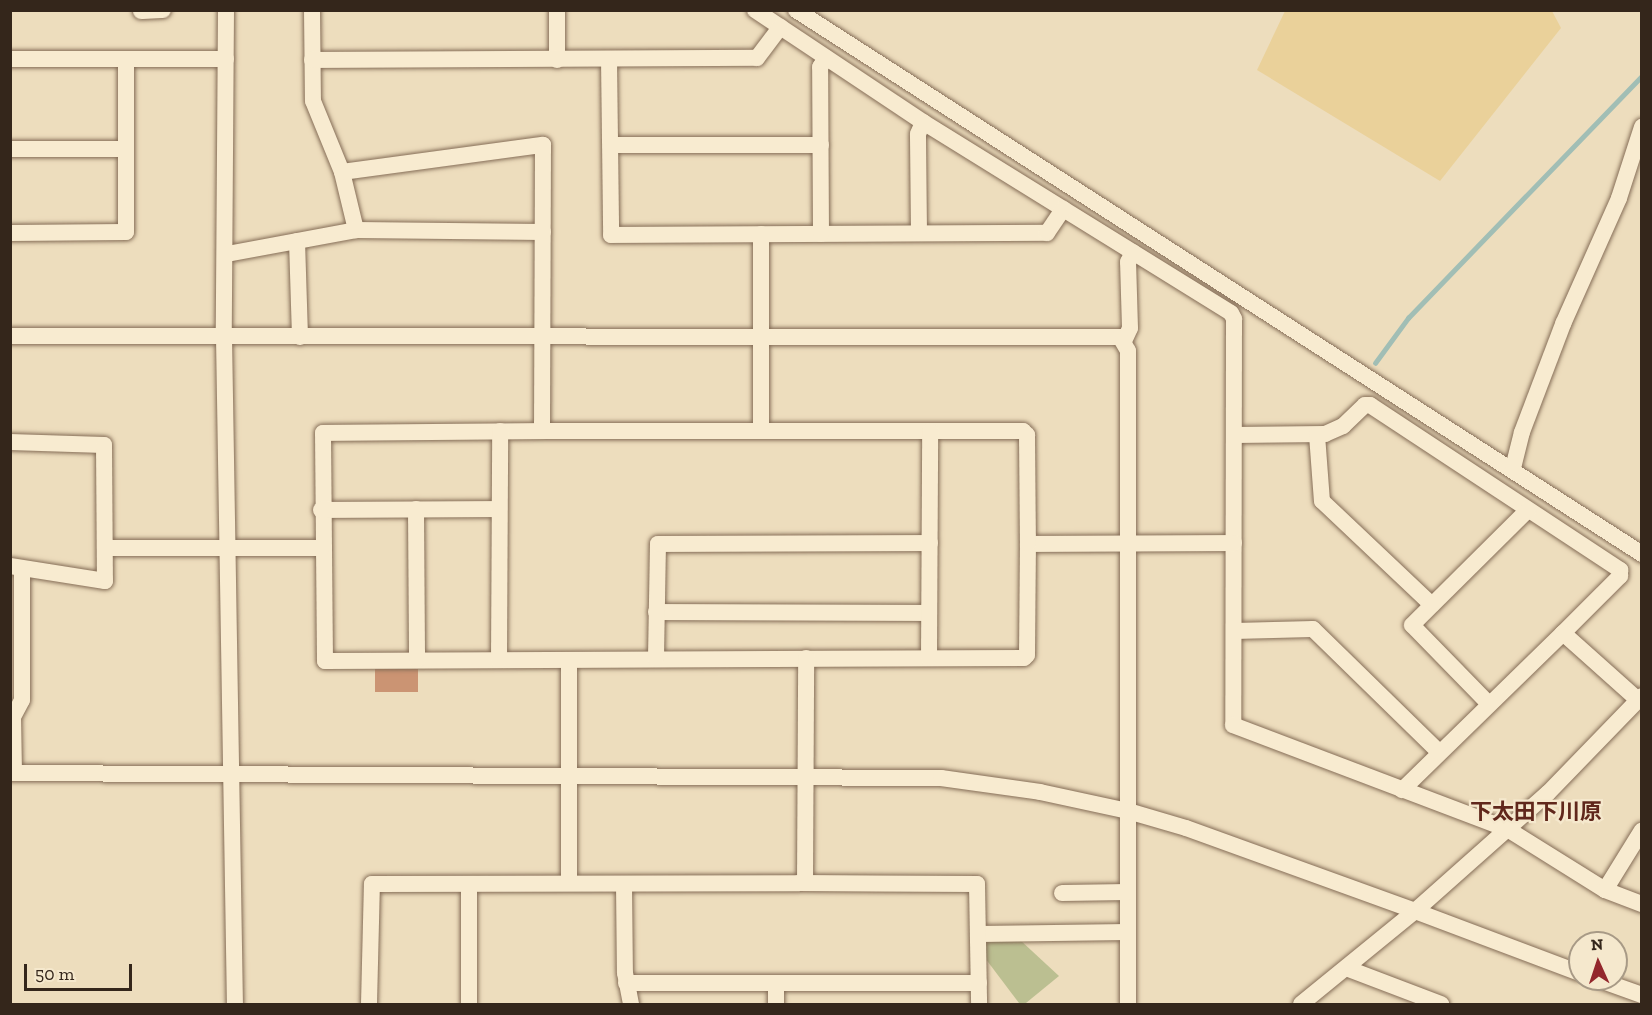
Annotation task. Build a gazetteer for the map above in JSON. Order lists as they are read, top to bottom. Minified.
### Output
{"districts":["下太田下川原"],"scale_bar":"50 m","north":"top"}
